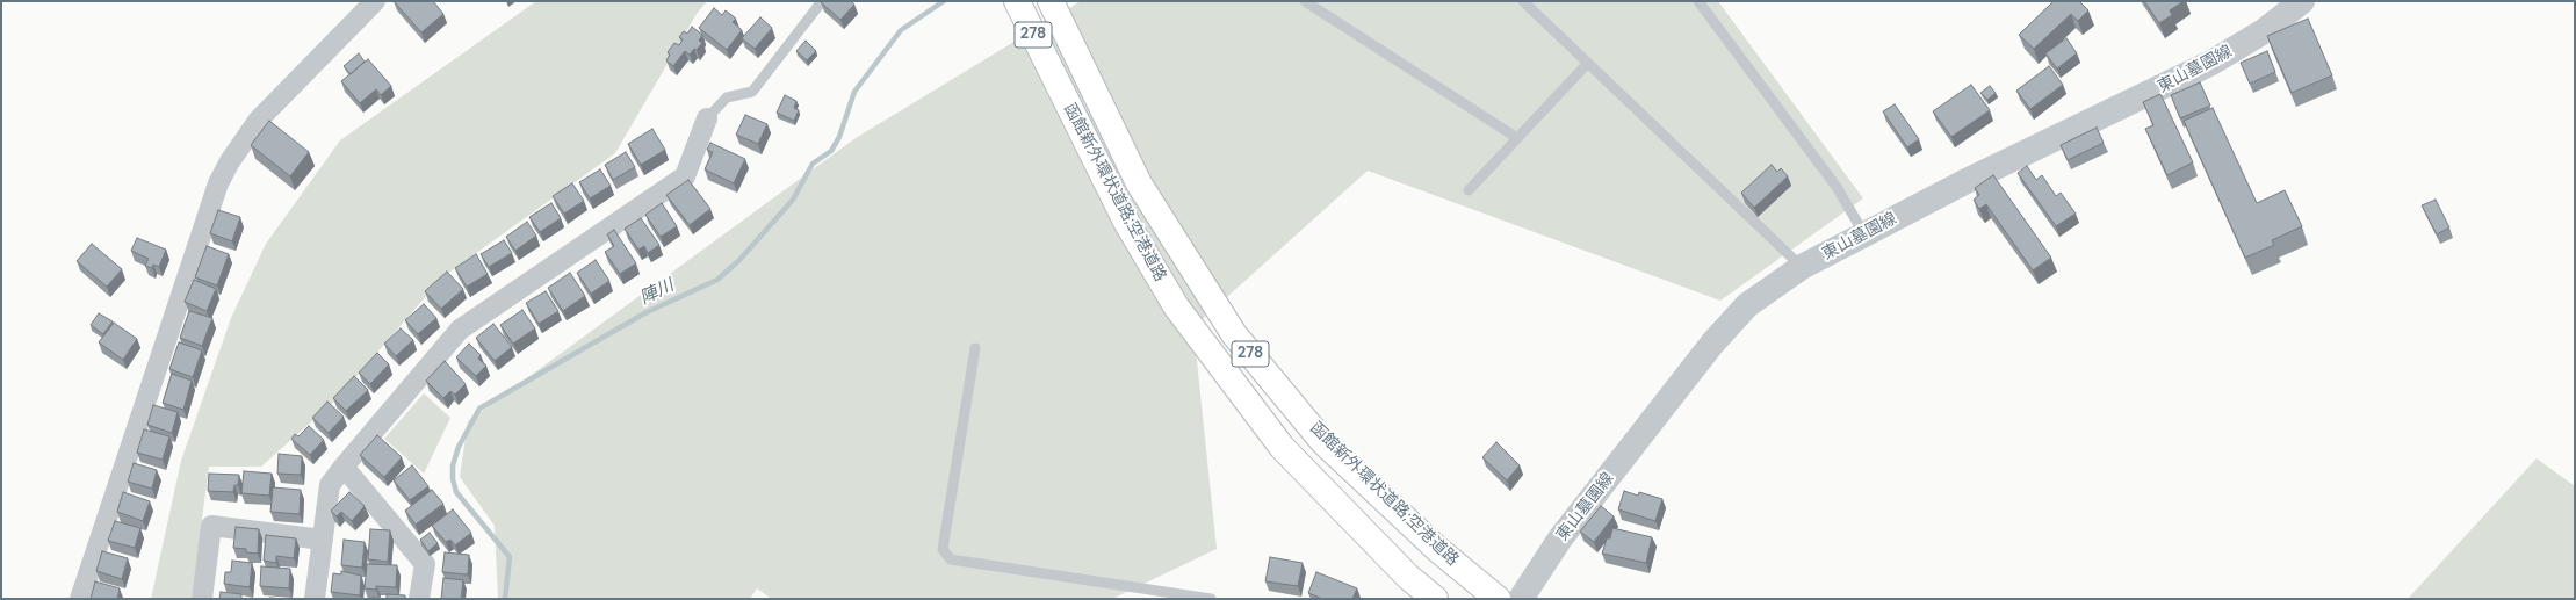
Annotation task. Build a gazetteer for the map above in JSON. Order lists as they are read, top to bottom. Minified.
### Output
{"streets":{"highway":["278","函館新外環状道路;空港道路"],"street":["東山墓園線"]},"water":["陣川"]}
